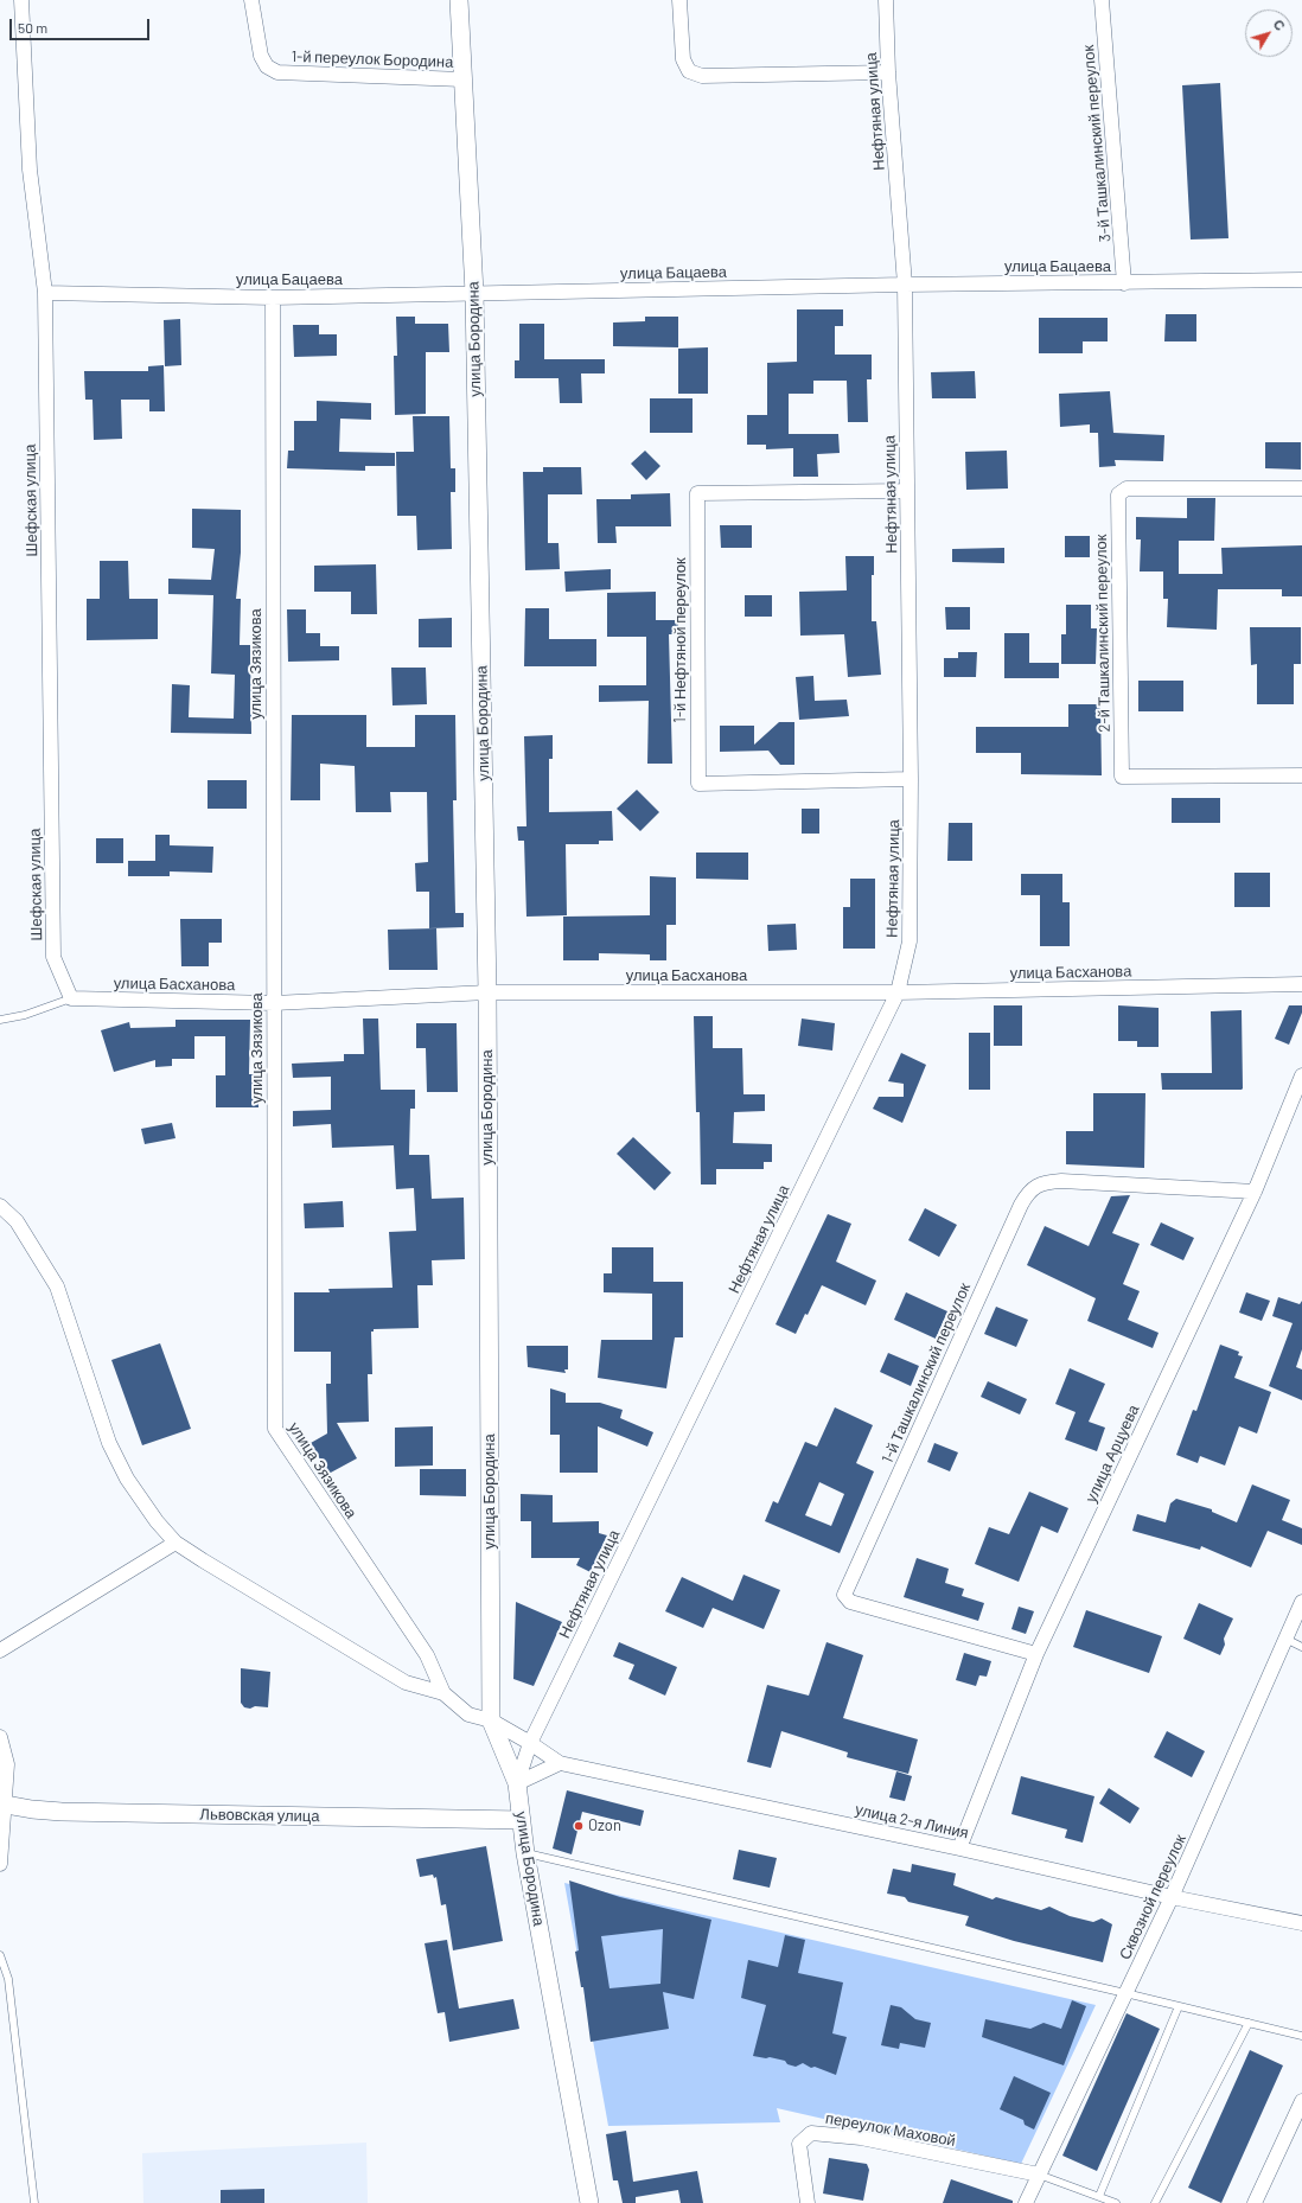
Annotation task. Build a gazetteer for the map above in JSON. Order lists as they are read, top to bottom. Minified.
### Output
{"streets":{"street":["1-й переулок Бородина","Нефтяная улица","3-й Ташкалинский переулок","улица Бацаева","улица Бородина","Шефская улица","2-й Ташкалинский переулок","1-й Нефтяной переулок","улица Зязикова","улица Басханова","1-й Ташкалинский переулок","улица Арцуева","Львовская улица","улица 2-я Линия","Сквозной переулок","переулок Маховой"]},"crossings":[["1-й переулок Бородина","улица Бородина"],["Нефтяная улица","улица Бацаева"],["Нефтяная улица","улица Бородина"],["Нефтяная улица","1-й Нефтяной переулок"],["Нефтяная улица","улица Зязикова"],["Нефтяная улица","улица Басханова"],["3-й Ташкалинский переулок","улица Бацаева"],["улица Бацаева","улица Бородина"],["улица Бацаева","Шефская улица"],["улица Бацаева","улица Зязикова"],["улица Бородина","улица Зязикова"],["улица Бородина","улица Басханова"],["улица Бородина","Львовская улица"],["Шефская улица","улица Басханова"],["улица Зязикова","улица Басханова"],["улица Зязикова","улица 2-я Линия"],["1-й Ташкалинский переулок","улица Арцуева"],["улица Арцуева","улица 2-я Линия"],["улица 2-я Линия","Сквозной переулок"],["Сквозной переулок","переулок Маховой"]],"places":["Ozon"],"scale_bar":"50 m","north":"top right"}
